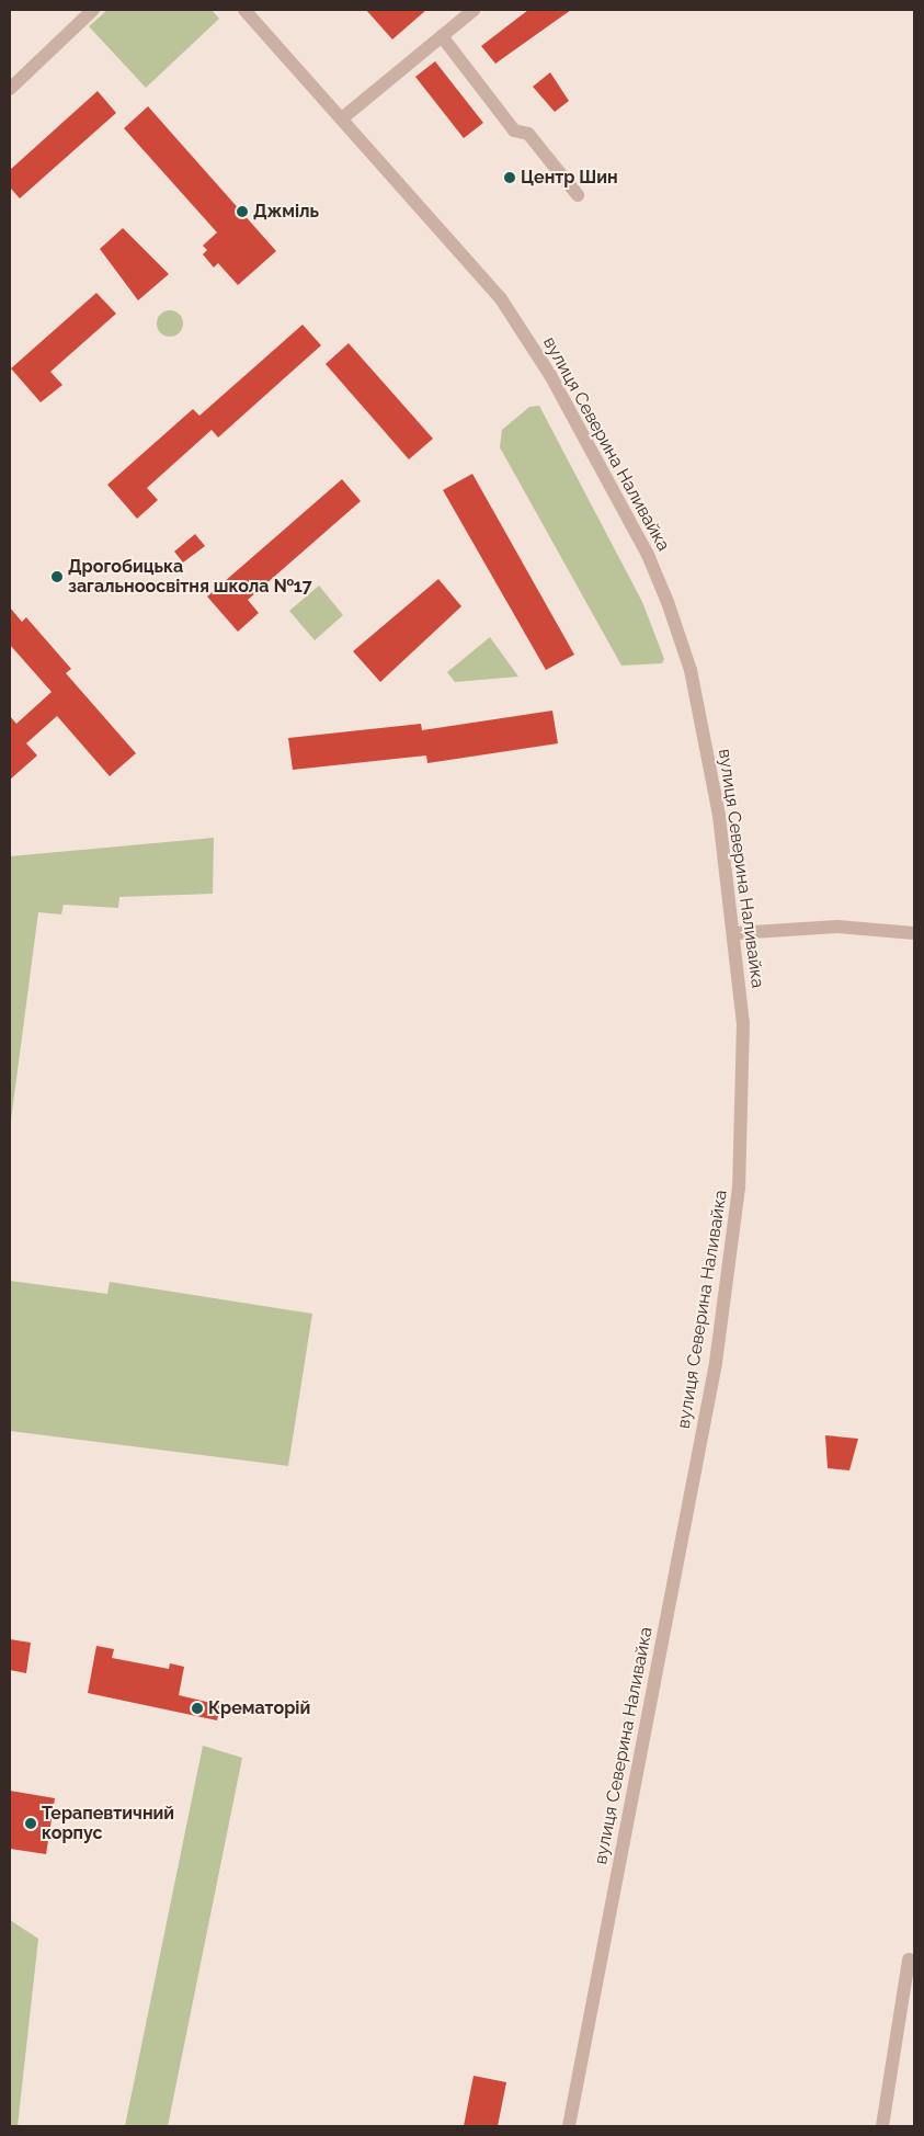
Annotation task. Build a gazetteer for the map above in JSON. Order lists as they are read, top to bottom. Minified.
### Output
{"streets":{"street":["вулиця Северина Наливайка"]},"places":["Центр Шин","Джміль","Дрогобицька загальноосвітня школа №17","Крематорій","Терапевтичний корпус"]}
